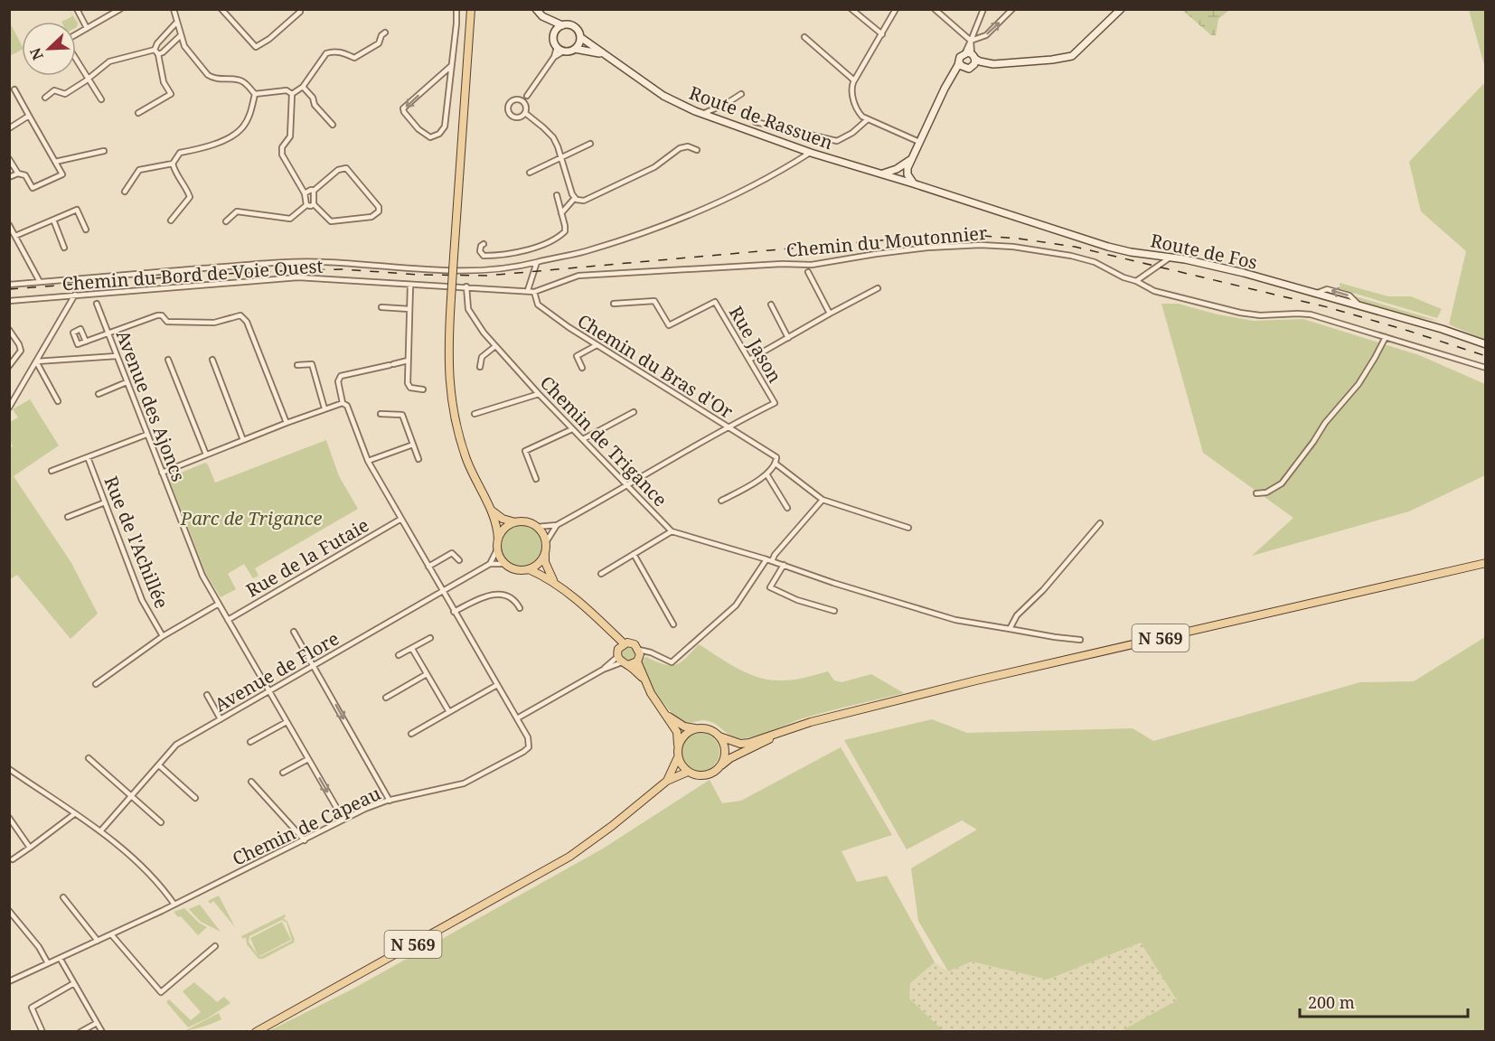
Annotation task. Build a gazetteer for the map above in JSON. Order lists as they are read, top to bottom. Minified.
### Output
{"streets":{"main road":["Route de Rassuen","Route de Fos","N 569"],"street":["Chemin du Moutonnier","Chemin du Bord de Voie Ouest","Rue Jason","Chemin du Bras d'Or","Avenue des Ajoncs","Chemin de Trigance","Rue de l'Achillée","Rue de la Futaie","Avenue de Flore","Chemin de Capeau"]},"crossings":[["Route de Rassuen","Route de Fos"],["Chemin du Moutonnier","Chemin du Bras d'Or"],["Chemin du Bord de Voie Ouest","Chemin de Trigance"],["Rue Jason","Chemin du Bras d'Or"],["Avenue des Ajoncs","Rue de la Futaie"],["Avenue des Ajoncs","Avenue de Flore"],["Avenue des Ajoncs","Chemin de Capeau"]],"parks":["Parc de Trigance"],"scale_bar":"200 m","north":"bottom left"}
